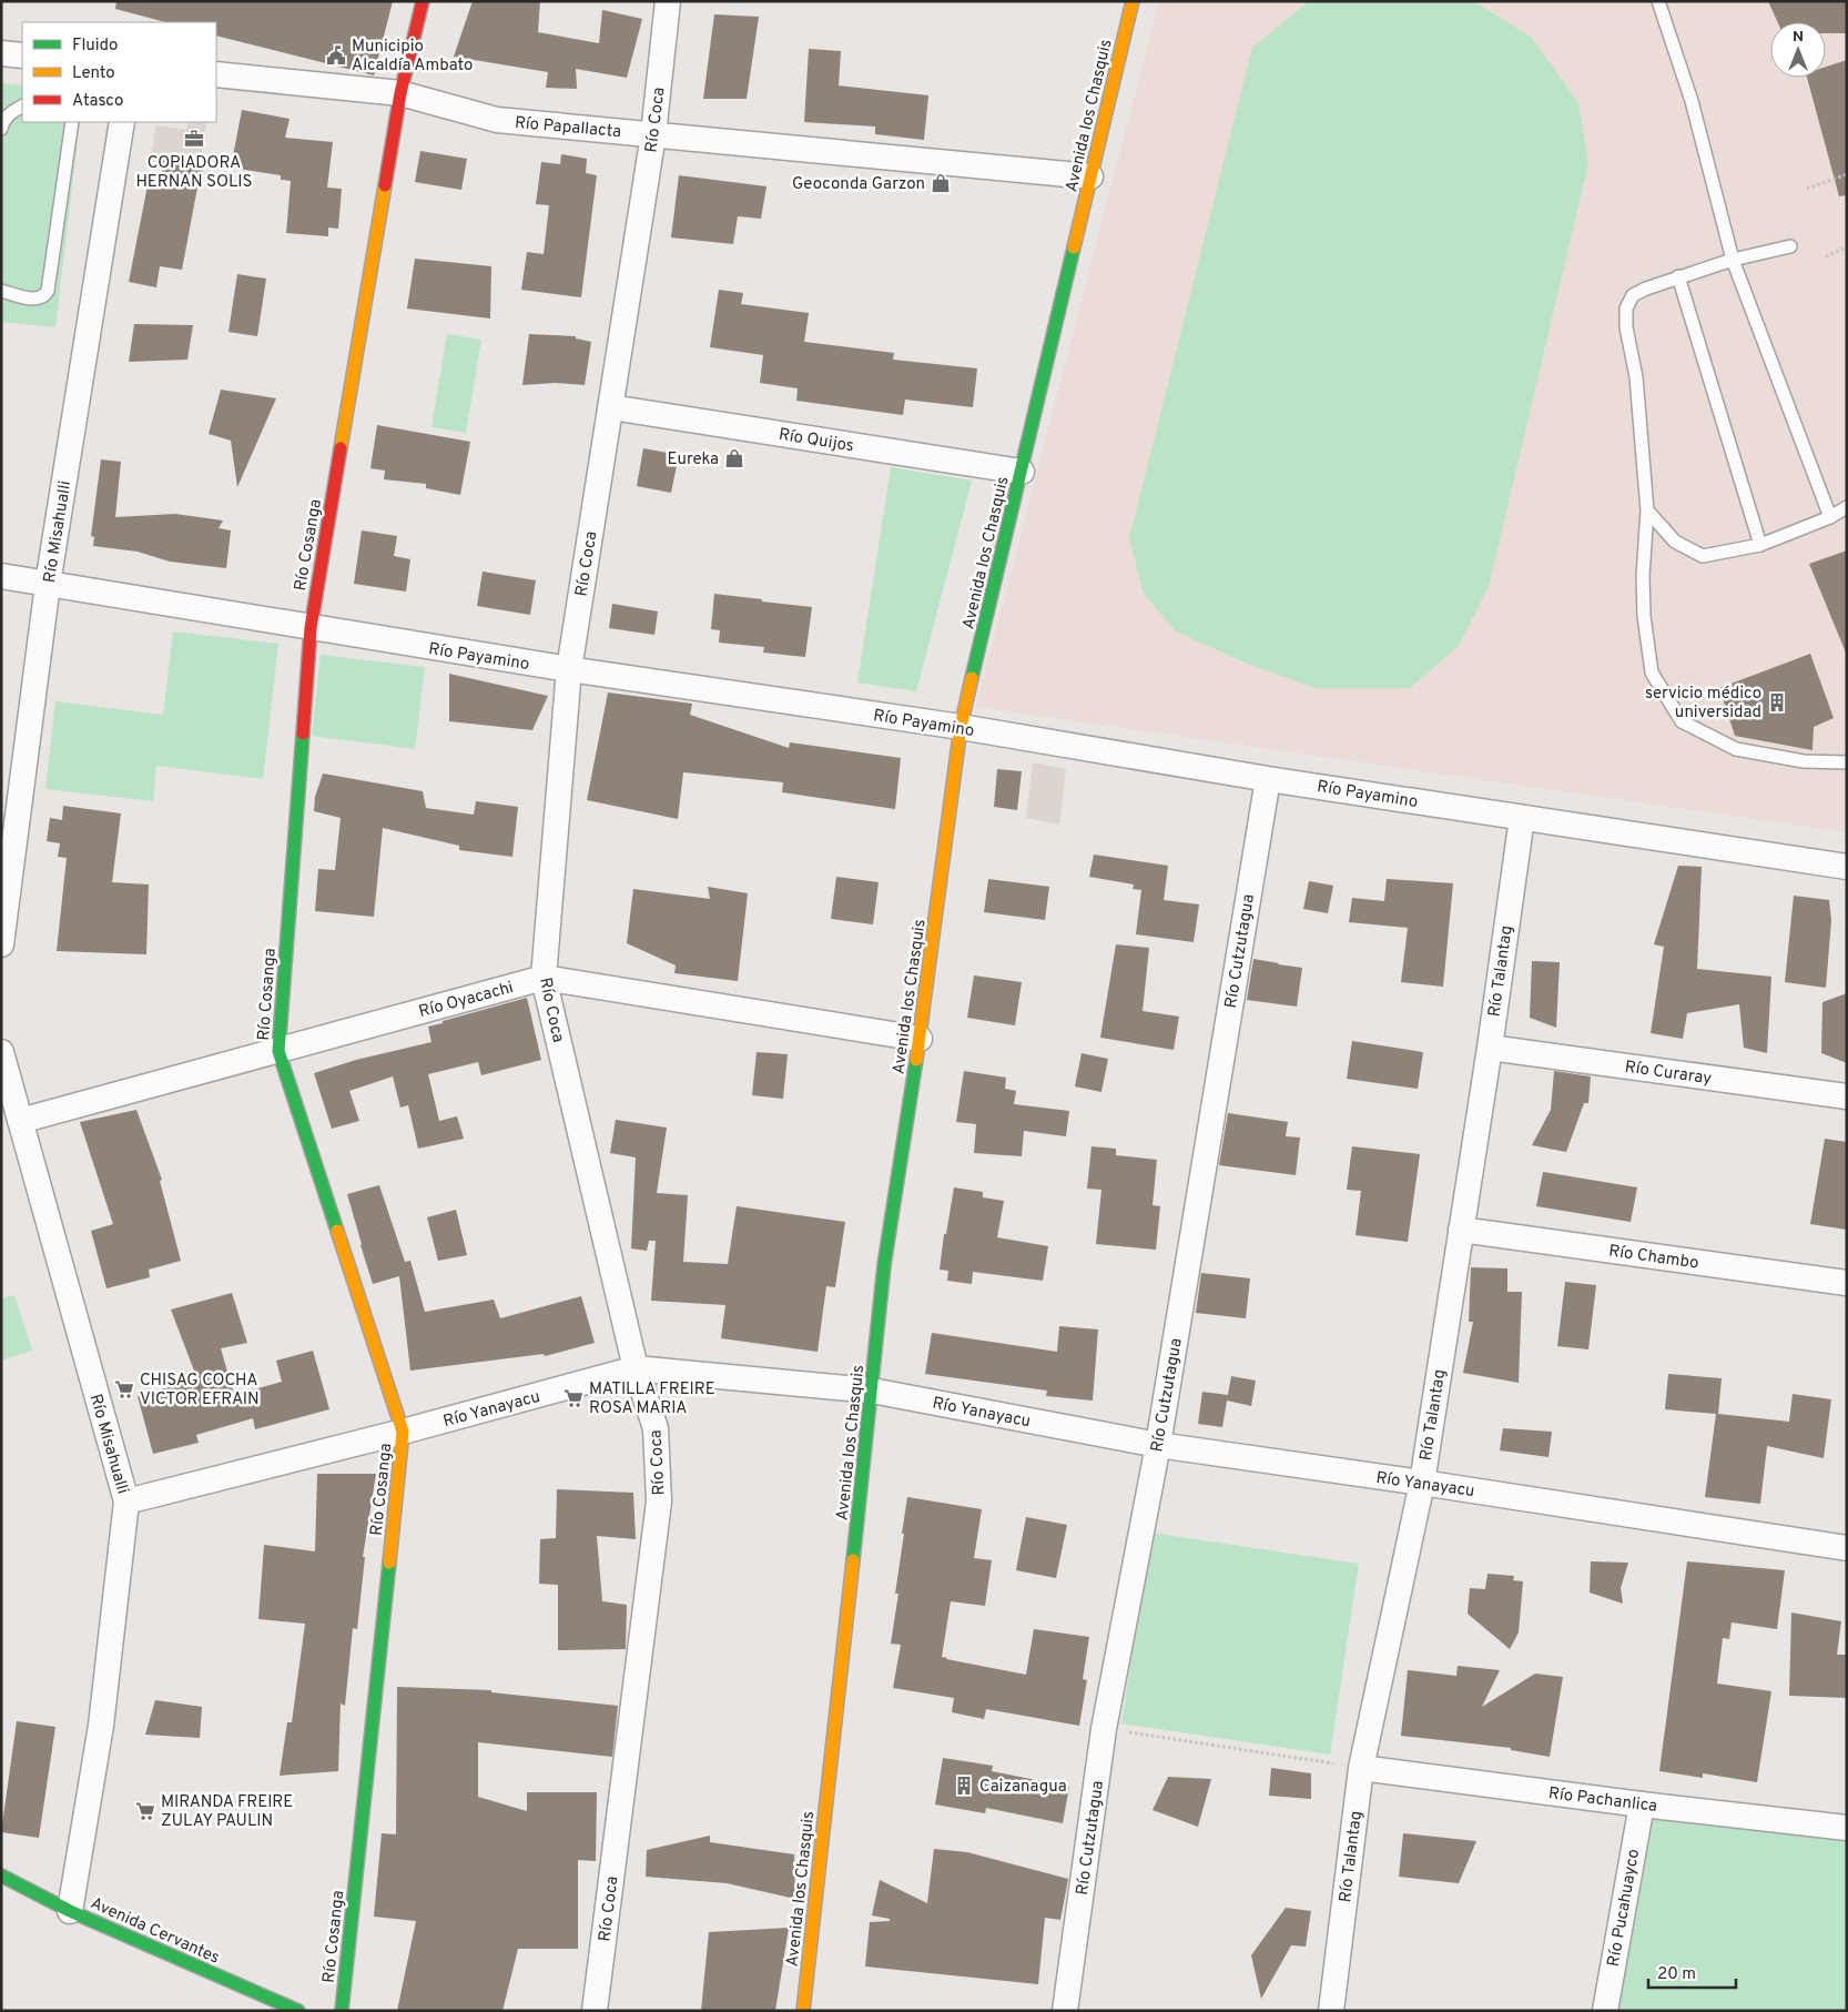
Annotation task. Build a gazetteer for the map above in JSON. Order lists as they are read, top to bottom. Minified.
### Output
{"streets":{"street":["Avenida los Chasquis","Río Coca","Río Papallacta","Río Quijos","Río Misahualli","Río Cosanga","Río Payamino","Río Cutzutagua","Río Talantag","Río Oyacachi","Río Curaray","Río Chambo","Río Yanayacu","Río Pachanlica","Río Pucahuayco","Avenida Cervantes"]},"crossings":[["Avenida los Chasquis","Río Papallacta"],["Avenida los Chasquis","Río Quijos"],["Avenida los Chasquis","Río Payamino"],["Avenida los Chasquis","Río Oyacachi"],["Avenida los Chasquis","Río Yanayacu"],["Río Coca","Río Papallacta"],["Río Coca","Río Quijos"],["Río Coca","Río Payamino"],["Río Coca","Río Oyacachi"],["Río Coca","Río Yanayacu"],["Río Papallacta","Río Cosanga"],["Río Misahualli","Río Payamino"],["Río Misahualli","Río Oyacachi"],["Río Misahualli","Río Yanayacu"],["Río Misahualli","Avenida Cervantes"],["Río Cosanga","Río Payamino"],["Río Cosanga","Río Oyacachi"],["Río Cosanga","Río Yanayacu"],["Río Payamino","Río Cutzutagua"],["Río Payamino","Río Talantag"],["Río Cutzutagua","Río Yanayacu"],["Río Talantag","Río Curaray"],["Río Talantag","Río Chambo"],["Río Talantag","Río Yanayacu"],["Río Talantag","Río Pachanlica"],["Río Pachanlica","Río Pucahuayco"]],"places":{"public building":["Municipio Alcaldía Ambato"],"office":["COPIADORA HERNAN SOLIS"],"shop":["Geoconda Garzon","Eureka"],"building":["servicio médico universidad","Caizanagua"],"supermarket":["CHISAG COCHA VICTOR EFRAIN","MATILLA FREIRE ROSA MARIA","MIRANDA FREIRE ZULAY PAULIN"]},"legend":["Fluido","Lento","Atasco"],"scale_bar":"20 m","north":"top"}
